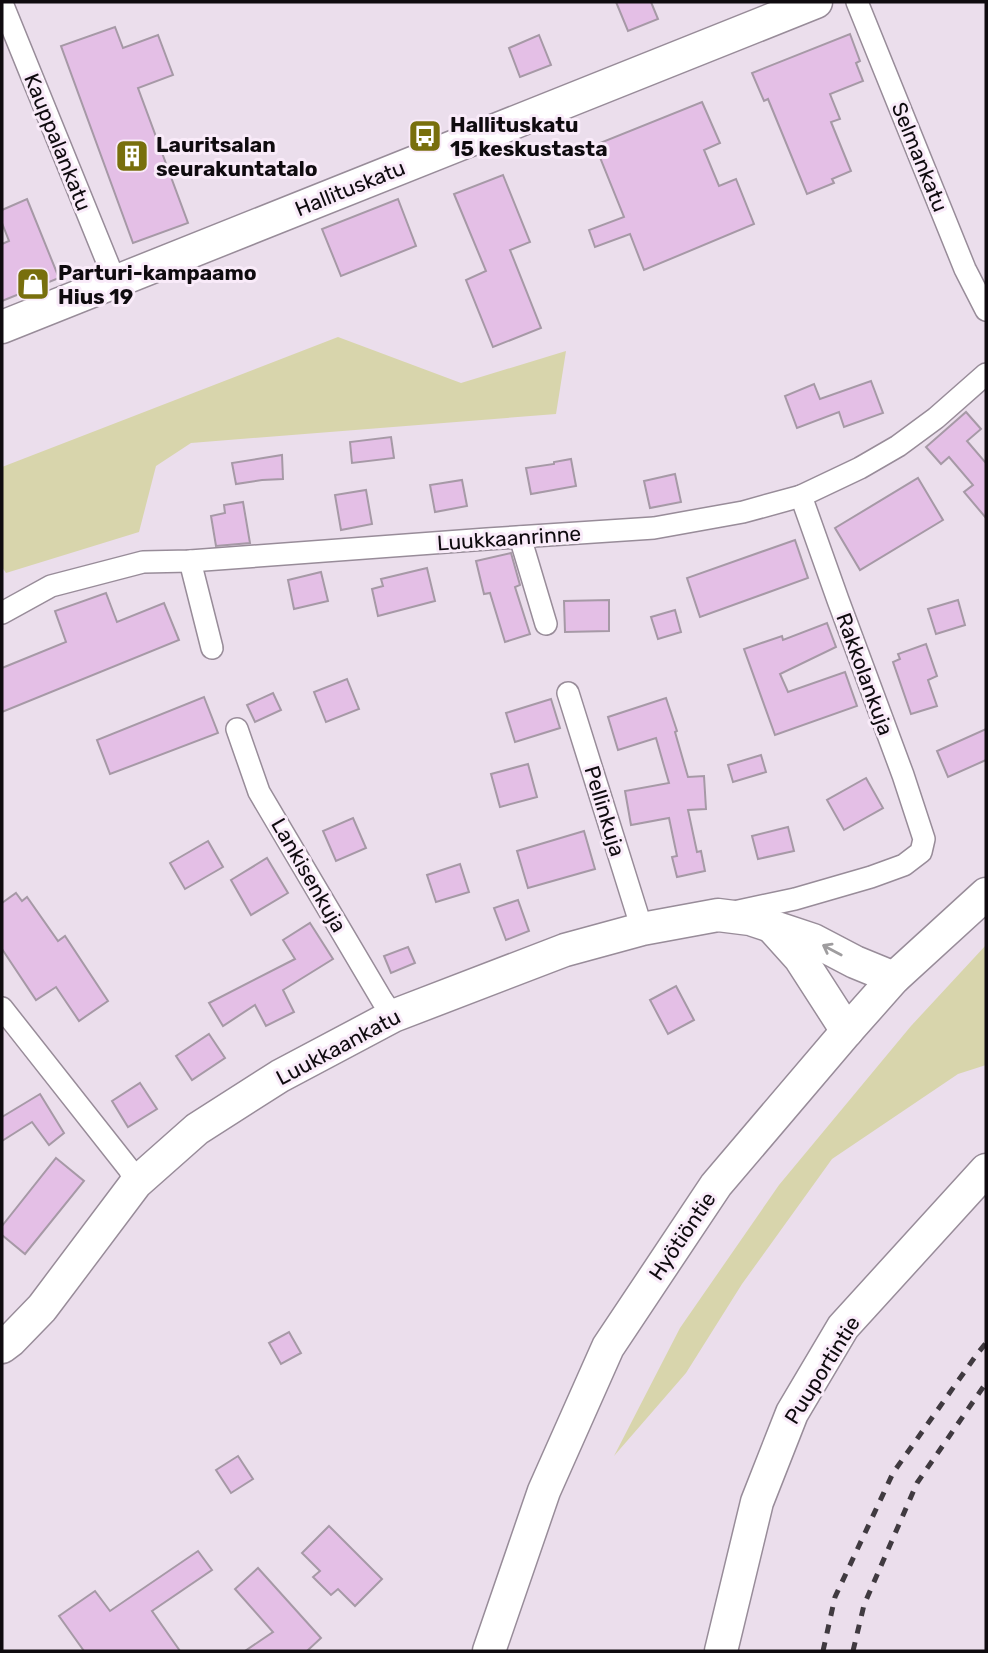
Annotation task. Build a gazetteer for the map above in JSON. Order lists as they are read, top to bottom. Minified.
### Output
{"streets":{"street":["Kauppalankatu","Selmankatu","Hallituskatu","Luukkaanrinne","Rakkolankuja","Pellinkuja","Lankisenkuja","Luukkaankatu","Hyötiöntie","Puuportintie"]},"crossings":[["Kauppalankatu","Hallituskatu"],["Luukkaanrinne","Rakkolankuja"],["Rakkolankuja","Luukkaankatu"],["Pellinkuja","Luukkaankatu"],["Lankisenkuja","Luukkaankatu"],["Luukkaankatu","Hyötiöntie"]],"places":{"bus stop":["Hallituskatu 15 keskustasta"],"building":["Lauritsalan seurakuntatalo"],"shop":["Parturi-kampaamo Hius 19"]}}
